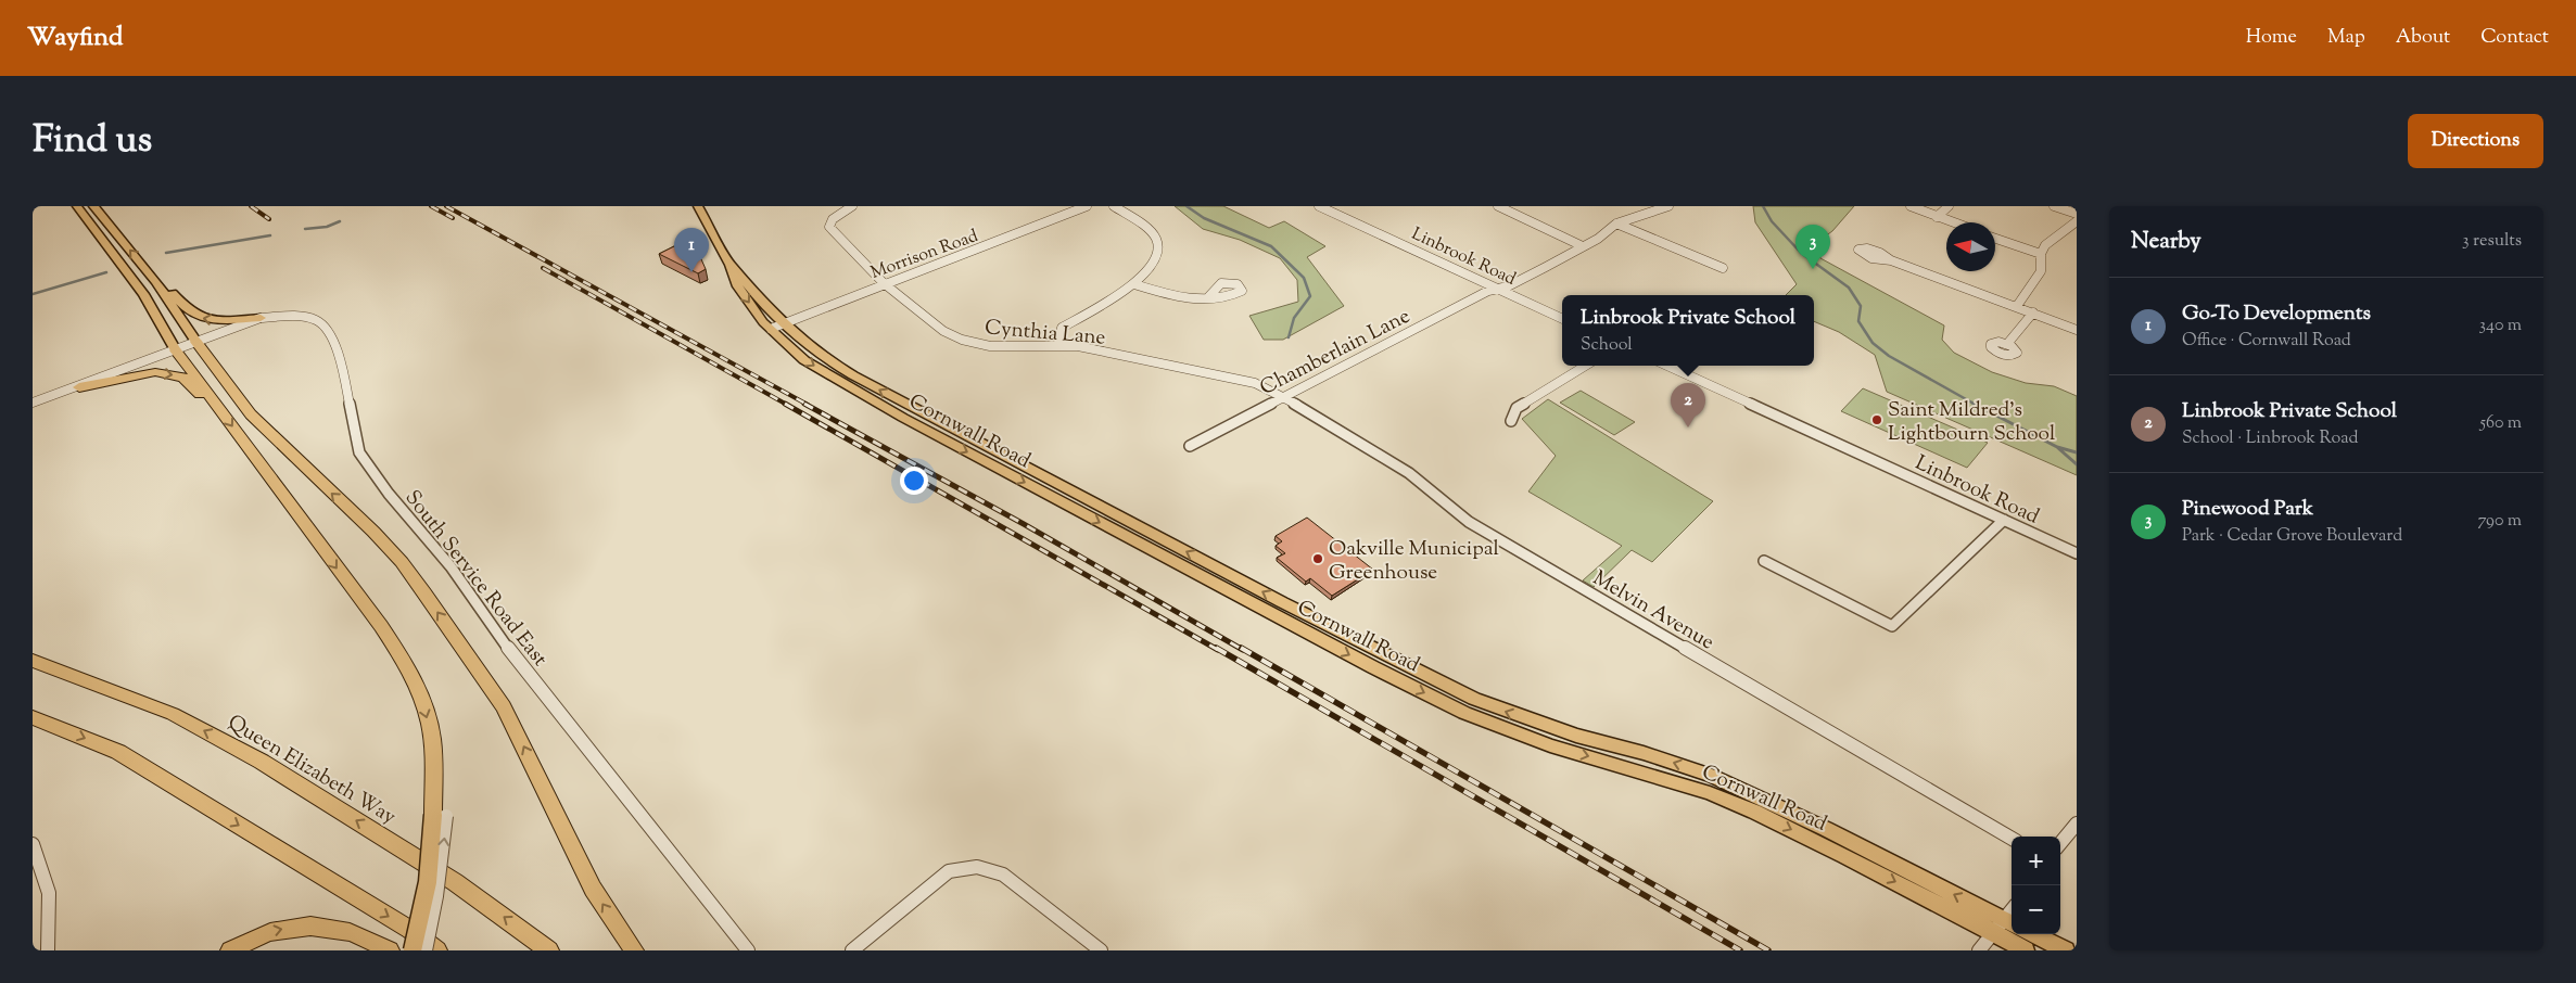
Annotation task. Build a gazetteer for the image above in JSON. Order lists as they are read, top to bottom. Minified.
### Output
{"streets":{"highway":["Queen Elizabeth Way"],"main road":["Cornwall Road"],"street":["Morrison Road","Linbrook Road","Cynthia Lane","Chamberlain Lane","South Service Road East","Melvin Avenue"]},"crossings":[["Morrison Road","Cynthia Lane"],["Morrison Road","Cornwall Road"],["Linbrook Road","Chamberlain Lane"],["Cynthia Lane","Chamberlain Lane"],["Cynthia Lane","Melvin Avenue"],["Chamberlain Lane","Melvin Avenue"]],"places":["Saint Mildred's Lightbourn School","Oakville Municipal Greenhouse"],"north":"left","page":{"header":"Wayfind","nav":["Home","Map","About","Contact"],"title":"Find us","buttons":"Directions","heading":["Nearby","3 results"],"pins":["3","1","2"],"list":[{"mark":"1","name":"Go-To Developments","note":"Office · Cornwall Road","value":"340 m"},{"mark":"2","name":"Linbrook Private School","note":"School · Linbrook Road","value":"560 m"},{"mark":"3","name":"Pinewood Park","note":"Park · Cedar Grove Boulevard","value":"790 m"}],"popup":["Linbrook Private School","School"],"map_buttons":["+","−"]}}
